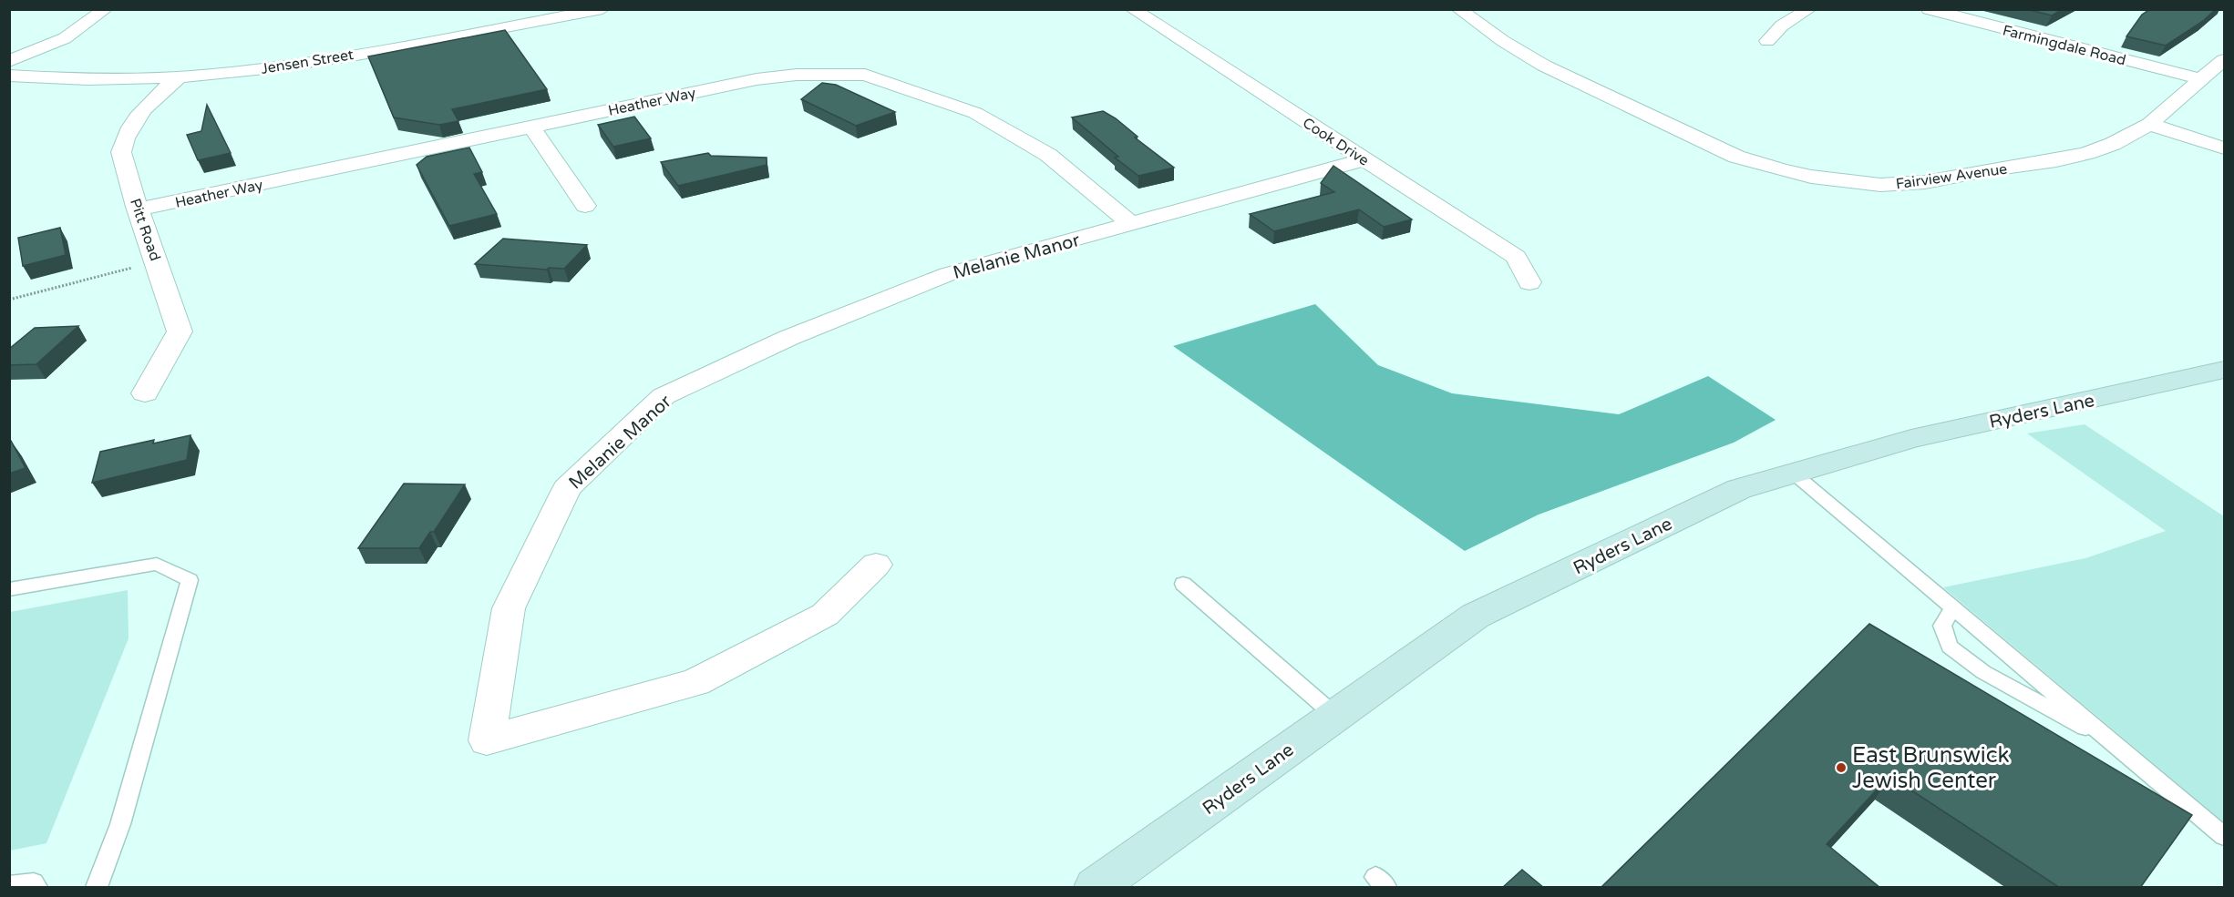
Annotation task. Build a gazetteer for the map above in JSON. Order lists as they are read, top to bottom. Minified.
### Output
{"streets":{"main road":["Ryders Lane"],"street":["Farmingdale Road","Jensen Street","Heather Way","Cook Drive","Fairview Avenue","Pitt Road","Melanie Manor"]},"crossings":[["Farmingdale Road","Fairview Avenue"],["Jensen Street","Pitt Road"],["Heather Way","Pitt Road"],["Heather Way","Melanie Manor"],["Cook Drive","Melanie Manor"]],"places":["East Brunswick Jewish Center"]}
